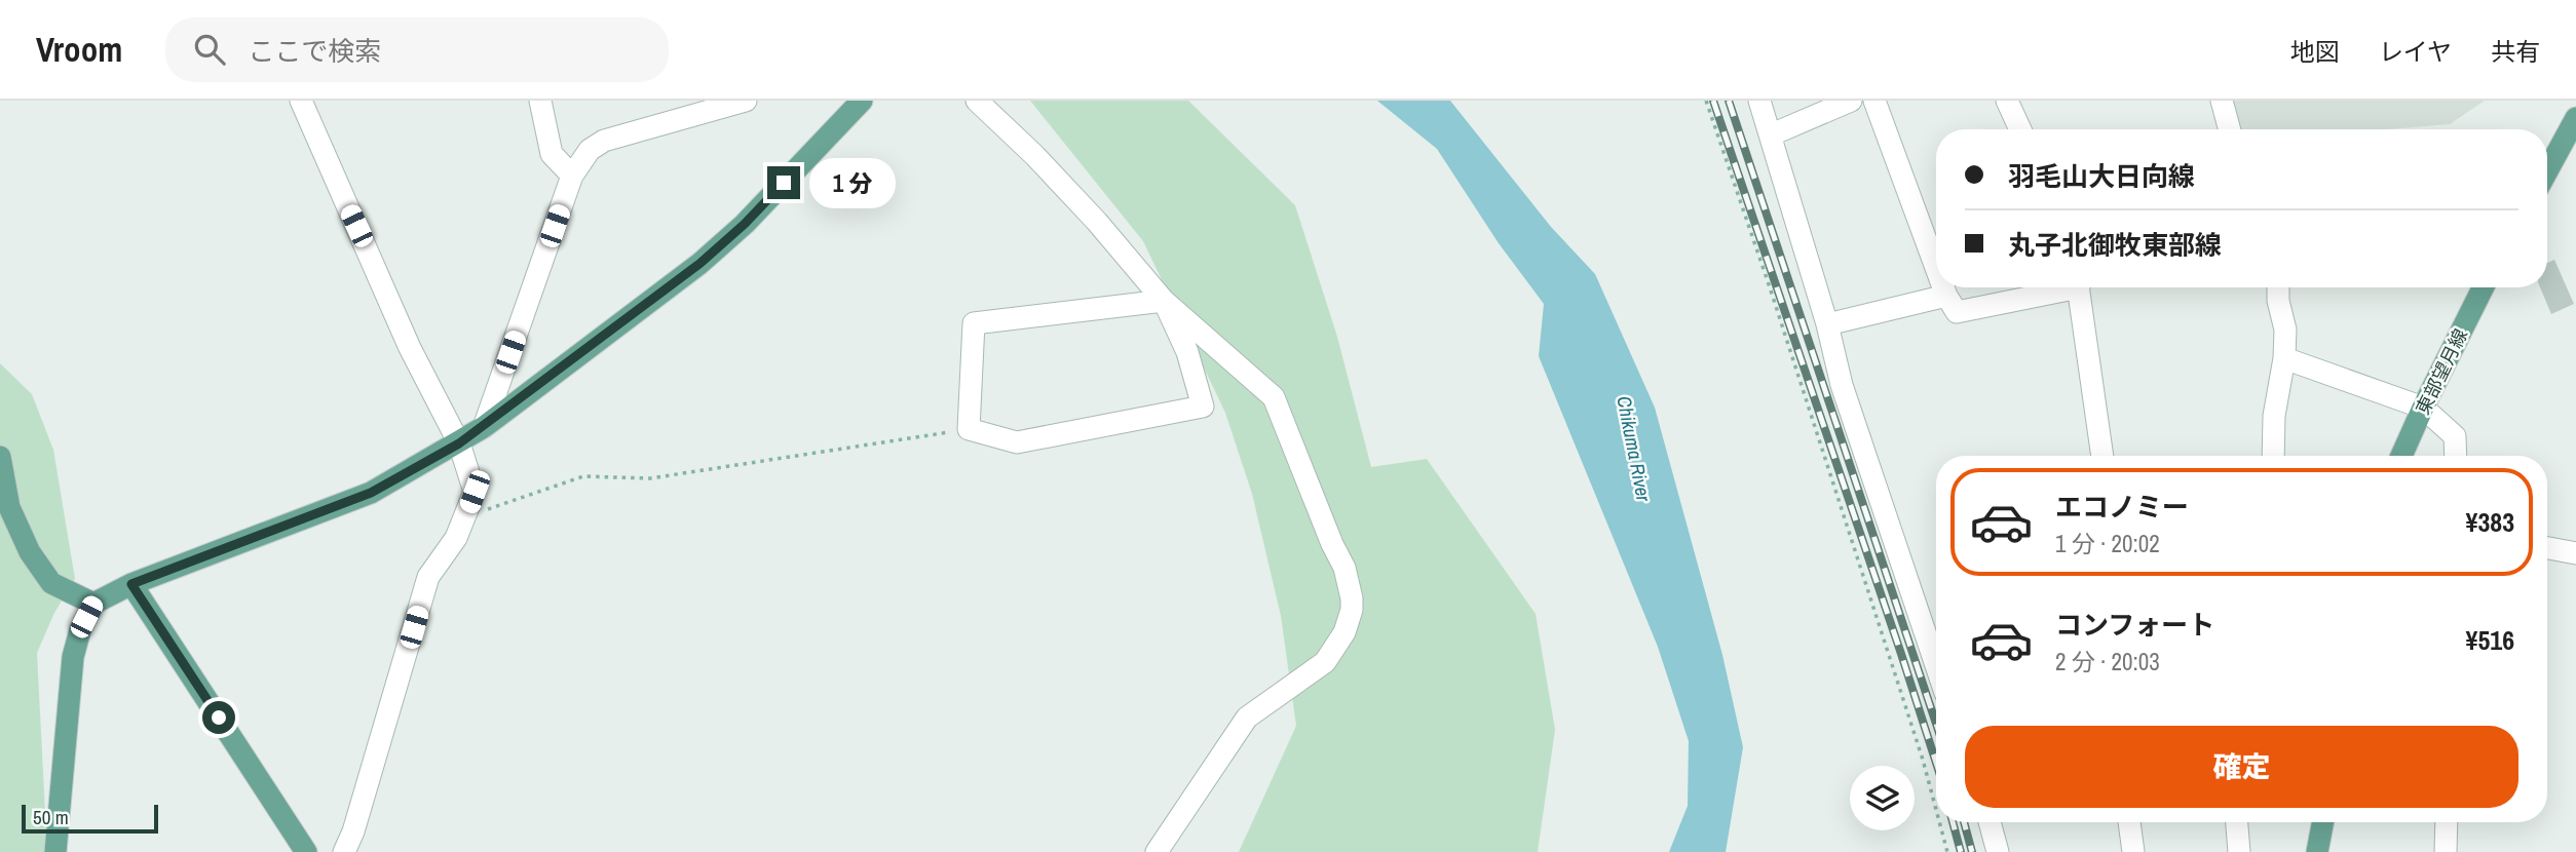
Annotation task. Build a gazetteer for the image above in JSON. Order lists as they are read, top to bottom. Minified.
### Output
{"streets":{"main road":["東部望月線"]},"water":["Chikuma River"],"scale_bar":"50 m","page":{"header":"Vroom","search":"ここで検索","nav":["地図","レイヤ","共有"],"banner":["羽毛山大日向線","丸子北御牧東部線"],"bubble":"1 分","list":[{"name":"エコノミー","note":"1 分 · 20:02","value":"¥383"},{"name":"コンフォート","note":"2 分 · 20:03","value":"¥516"}],"buttons":"確定","scale":"50 m"}}
